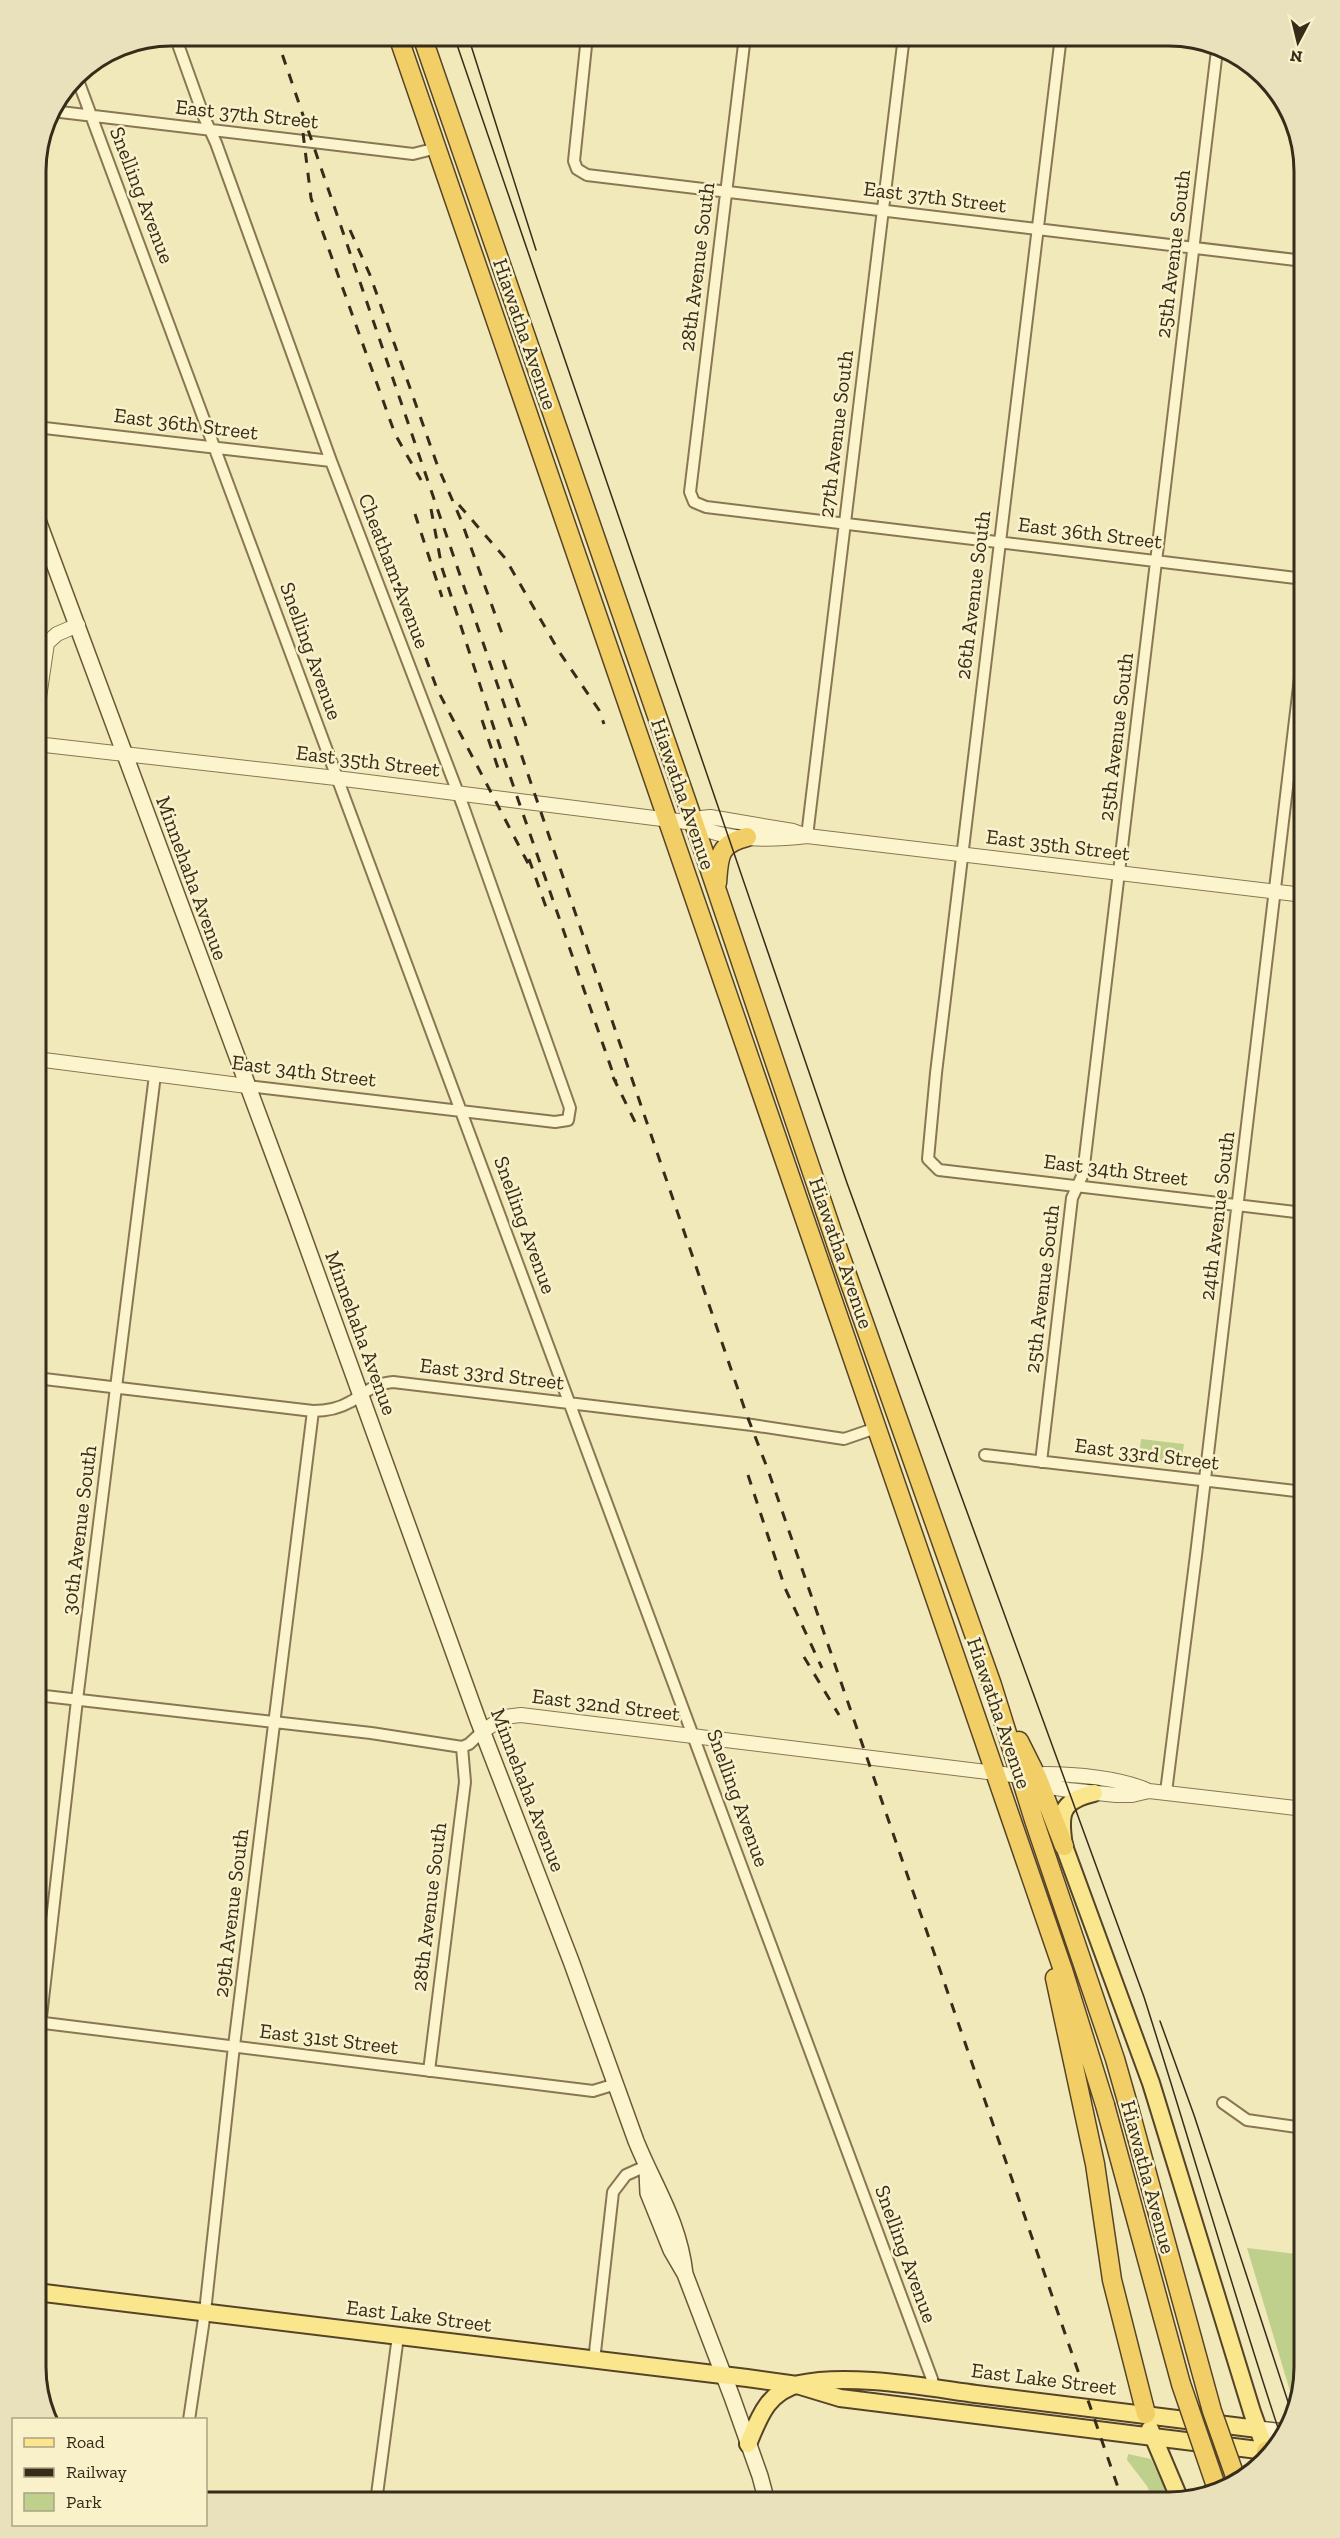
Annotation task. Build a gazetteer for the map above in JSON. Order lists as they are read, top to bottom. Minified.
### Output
{"streets":{"highway":["Hiawatha Avenue"],"main road":["Minnehaha Avenue","East Lake Street"],"street":["East 37th Street","Snelling Avenue","25th Avenue South","28th Avenue South","East 36th Street","27th Avenue South","Cheatham Avenue","26th Avenue South","East 35th Street","East 34th Street","24th Avenue South","East 33rd Street","30th Avenue South","East 32nd Street","29th Avenue South","East 31st Street"]},"crossings":[["East 37th Street","Snelling Avenue"],["East 37th Street","25th Avenue South"],["East 37th Street","28th Avenue South"],["East 37th Street","Hiawatha Avenue"],["East 37th Street","27th Avenue South"],["East 37th Street","Cheatham Avenue"],["East 37th Street","26th Avenue South"],["Snelling Avenue","East 36th Street"],["Snelling Avenue","East 35th Street"],["Snelling Avenue","East 34th Street"],["Snelling Avenue","East 33rd Street"],["Snelling Avenue","East 32nd Street"],["Snelling Avenue","East Lake Street"],["25th Avenue South","East 36th Street"],["25th Avenue South","East 35th Street"],["25th Avenue South","East 34th Street"],["25th Avenue South","East 33rd Street"],["28th Avenue South","East 36th Street"],["28th Avenue South","East 32nd Street"],["28th Avenue South","East 31st Street"],["Hiawatha Avenue","East 35th Street"],["Hiawatha Avenue","East 33rd Street"],["Hiawatha Avenue","East 32nd Street"],["East 36th Street","27th Avenue South"],["East 36th Street","Cheatham Avenue"],["East 36th Street","26th Avenue South"],["27th Avenue South","East 35th Street"],["Cheatham Avenue","East 35th Street"],["Cheatham Avenue","East 34th Street"],["26th Avenue South","East 35th Street"],["26th Avenue South","East 34th Street"],["East 35th Street","Minnehaha Avenue"],["East 35th Street","24th Avenue South"],["Minnehaha Avenue","East 34th Street"],["Minnehaha Avenue","East 33rd Street"],["Minnehaha Avenue","East 32nd Street"],["Minnehaha Avenue","East 31st Street"],["Minnehaha Avenue","East Lake Street"],["East 34th Street","24th Avenue South"],["East 34th Street","30th Avenue South"],["24th Avenue South","East 33rd Street"],["24th Avenue South","East 32nd Street"],["East 33rd Street","30th Avenue South"],["East 33rd Street","29th Avenue South"],["29th Avenue South","East 31st Street"],["29th Avenue South","East Lake Street"]],"legend":["Road","Railway","Park"],"north":"bottom"}
